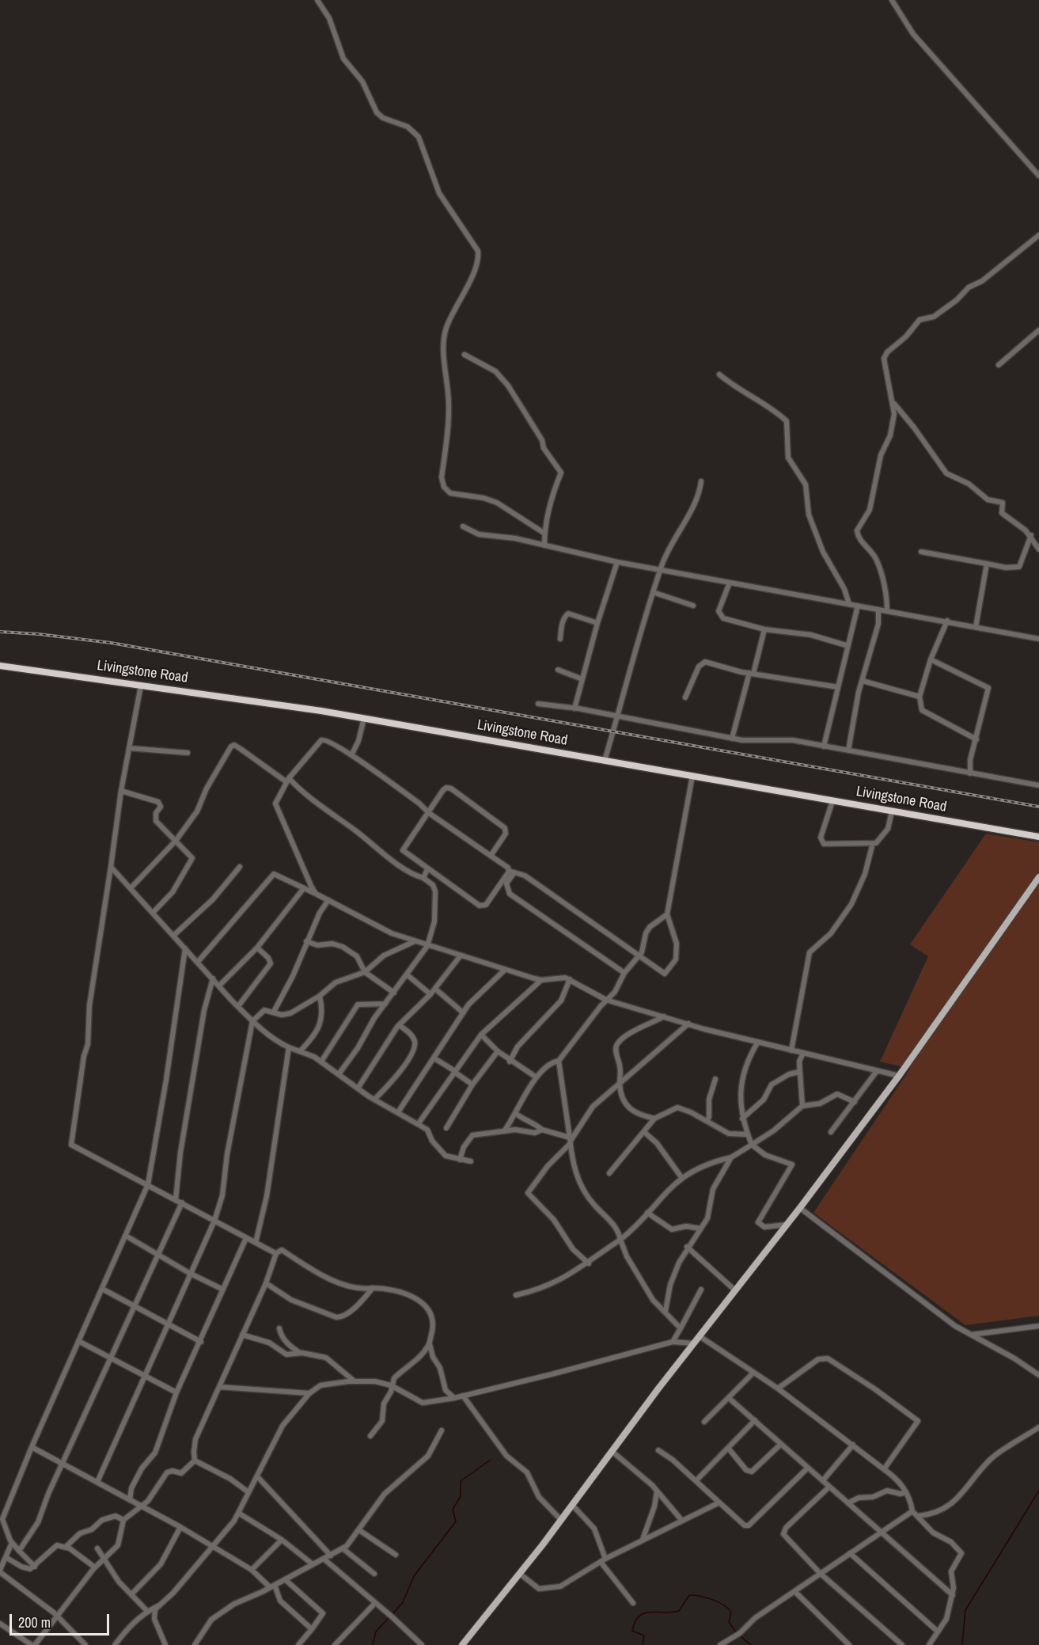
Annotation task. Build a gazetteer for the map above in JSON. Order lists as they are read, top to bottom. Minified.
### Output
{"streets":{"highway":["Livingstone Road"]},"scale_bar":"200 m"}
